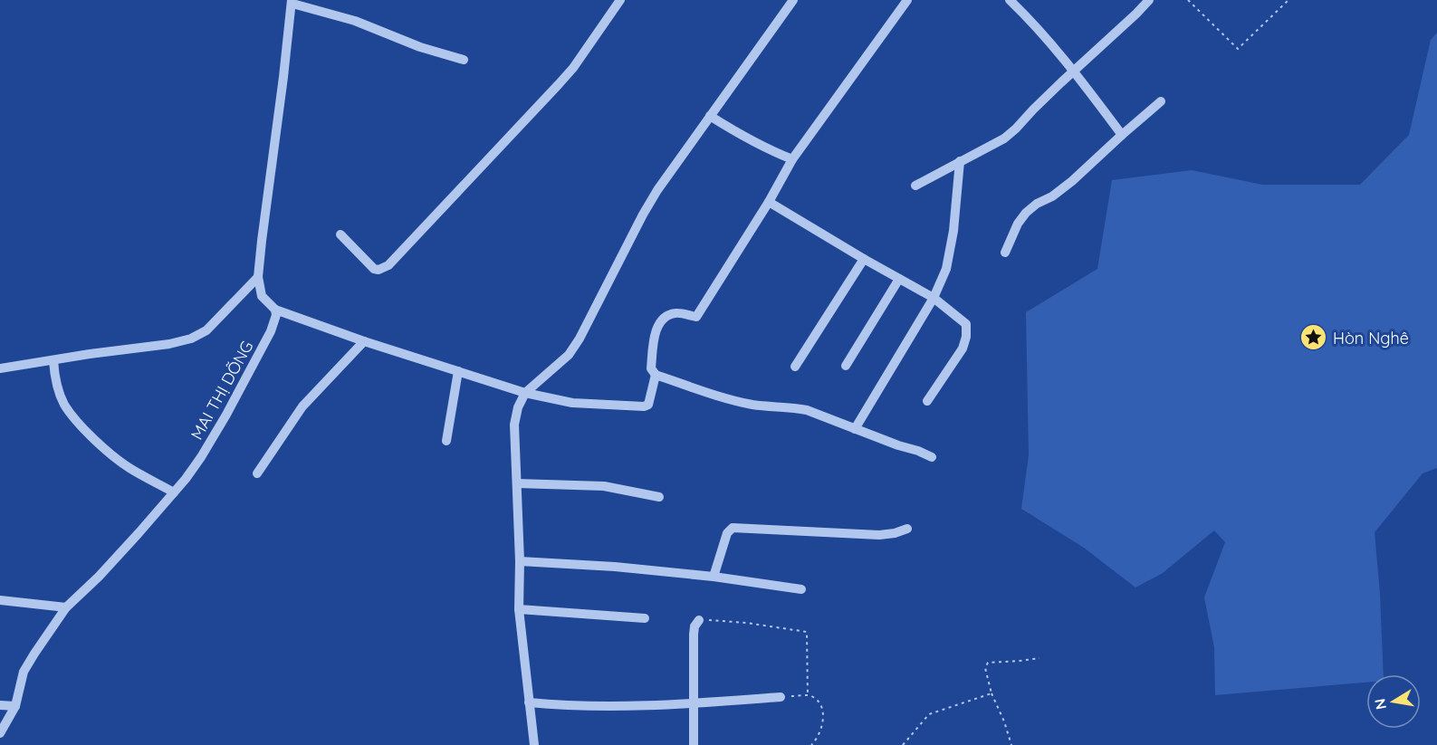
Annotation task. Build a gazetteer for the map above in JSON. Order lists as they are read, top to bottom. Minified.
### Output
{"streets":{"street":["MAI THỊ DÕNG"]},"places":{"place":["Hòn Nghê"]},"north":"left"}
